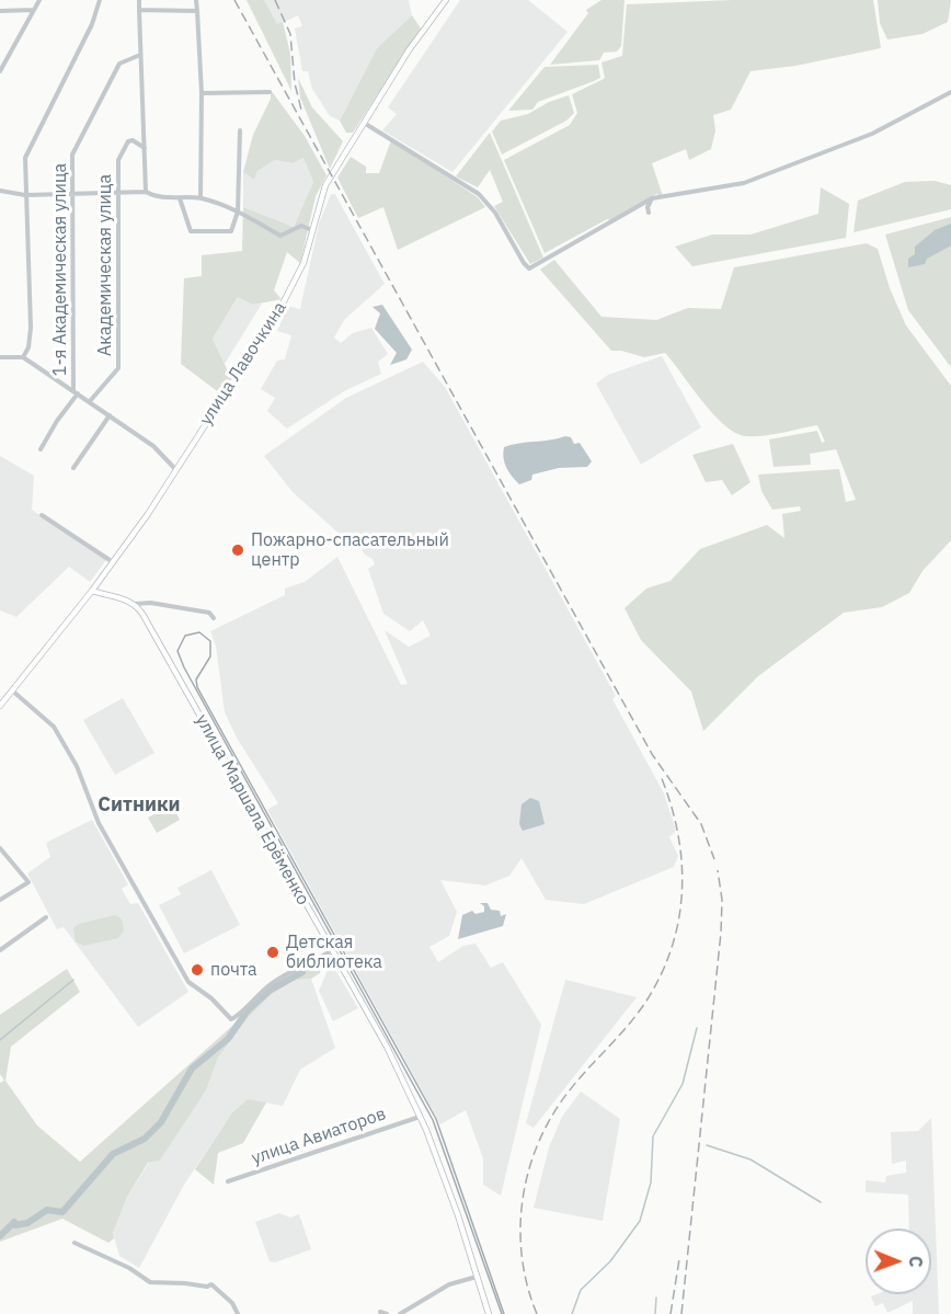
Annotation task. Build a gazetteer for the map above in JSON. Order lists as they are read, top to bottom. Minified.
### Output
{"streets":{"main road":["улица Лавочкина","улица Маршала Ерёменко"],"street":["Академическая улица","1-я Академическая улица","улица Авиаторов"]},"crossings":[["улица Маршала Ерёменко","улица Авиаторов"]],"districts":["Ситники"],"places":["Пожарно-спасательный центр","Детская библиотека","почта"],"north":"right"}
